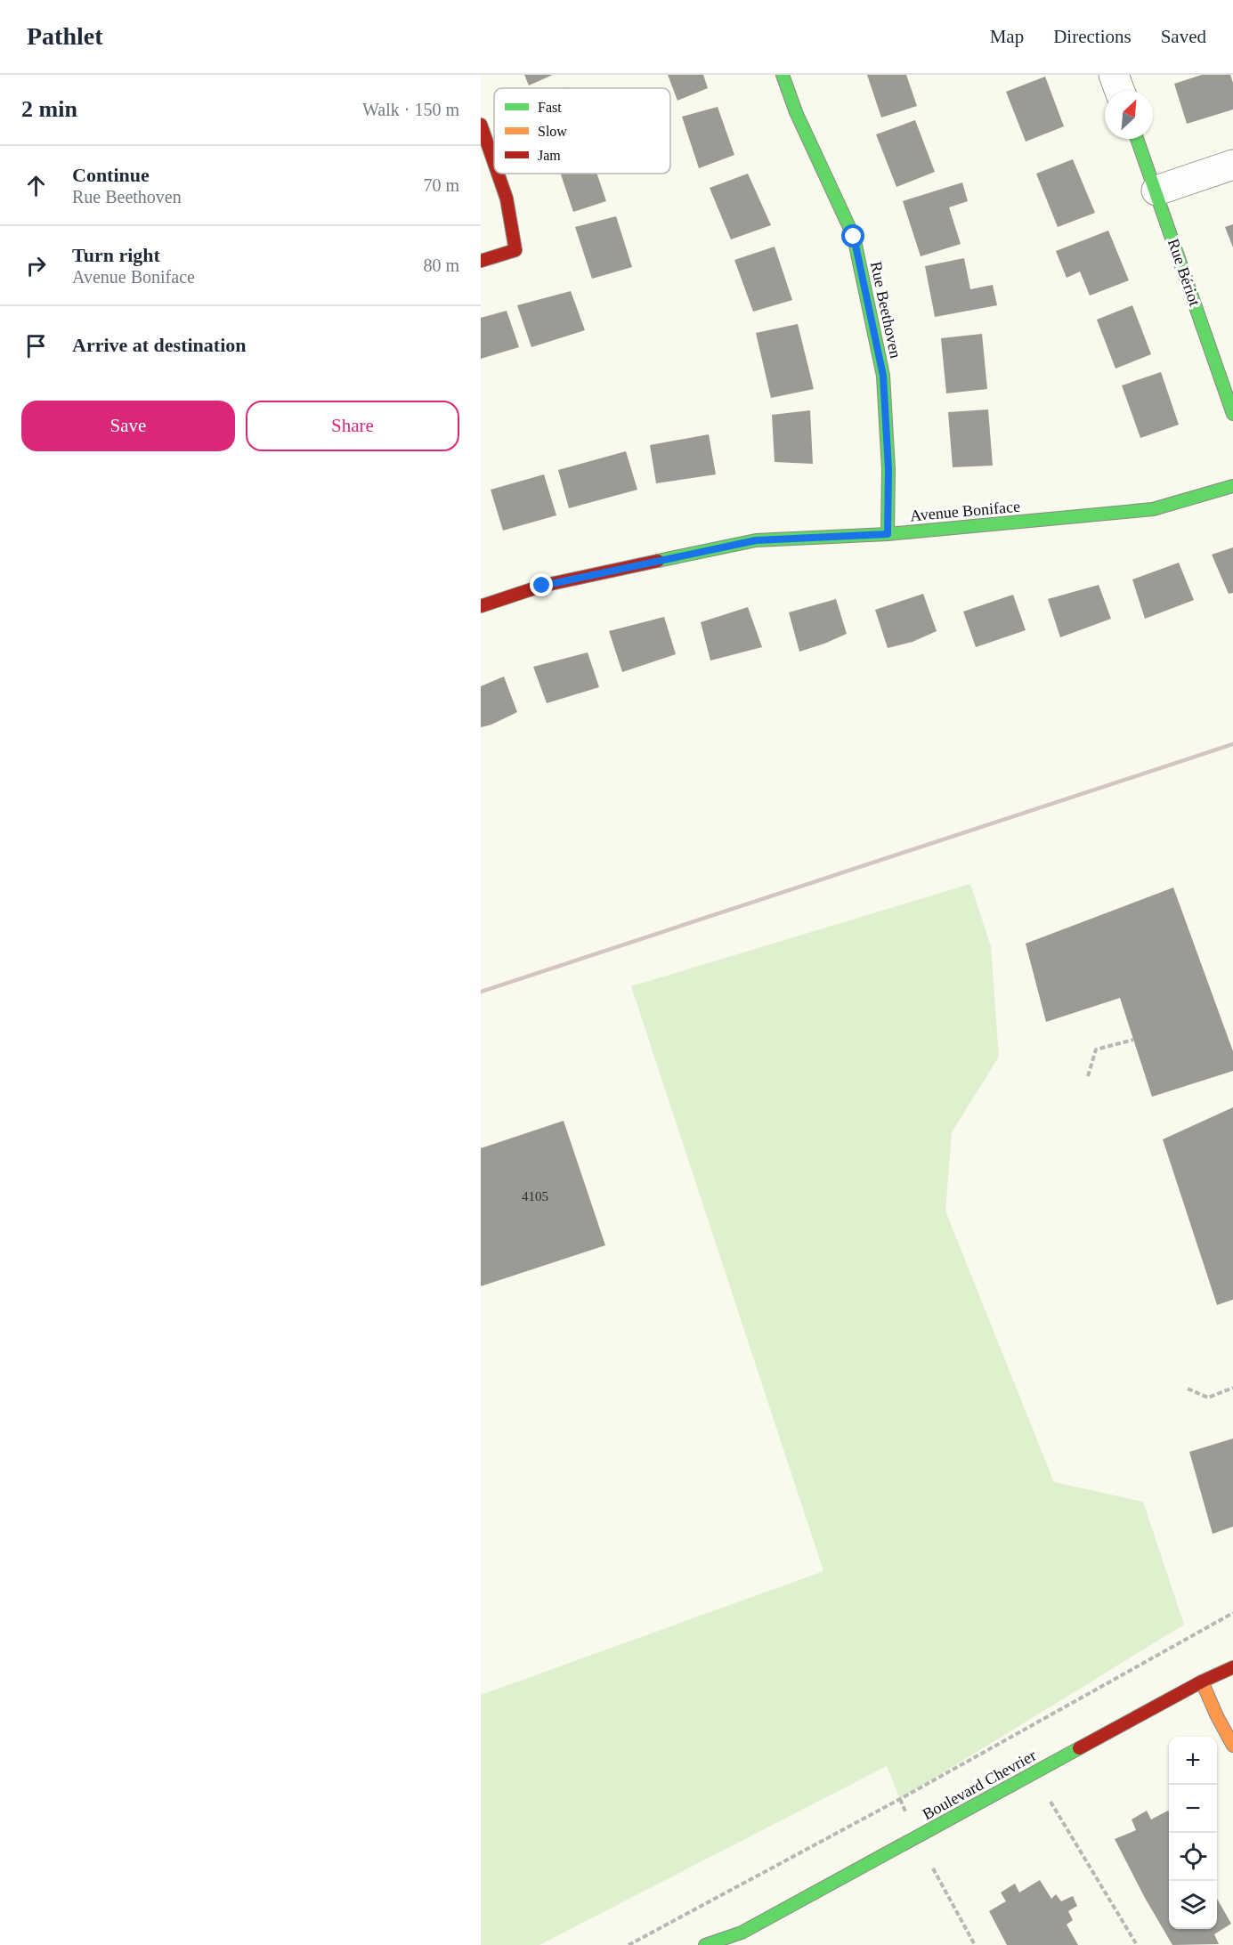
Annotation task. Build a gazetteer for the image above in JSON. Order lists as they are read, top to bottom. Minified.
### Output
{"streets":{"street":["Rue Bériot","Rue Beethoven","Avenue Boniface","Boulevard Chevrier"]},"crossings":[["Rue Beethoven","Avenue Boniface"]],"house_numbers":["4105"],"legend":["Fast","Slow","Jam"],"north":"top right","page":{"header":"Pathlet","nav":["Map","Directions","Saved"],"heading":["2 min","Walk · 150 m"],"list":[["Continue","Rue Beethoven","70 m"],["Turn right","Avenue Boniface","80 m"],"Arrive at destination"],"buttons":["Save","Share"],"map_buttons":["+","−"]}}
